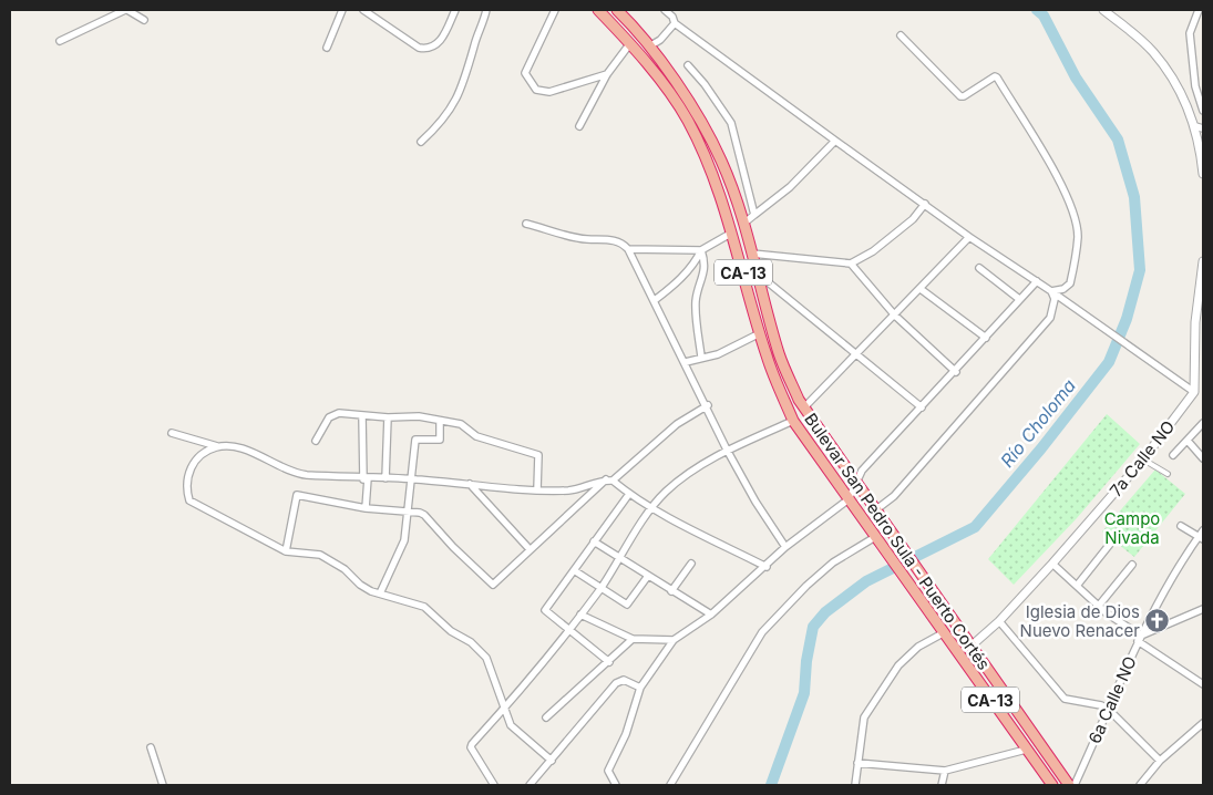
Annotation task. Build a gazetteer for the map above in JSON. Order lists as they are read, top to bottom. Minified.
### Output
{"streets":{"highway":["CA-13","Bulevar San Pedro Sula - Puerto Cortés"],"street":["7a Calle NO","6a Calle NO"]},"crossings":[["7a Calle NO","Bulevar San Pedro Sula - Puerto Cortés"]],"water":["Río Choloma"],"parks":["Campo Nivada"],"places":{"church":["Iglesia de Dios Nuevo Renacer"]}}
